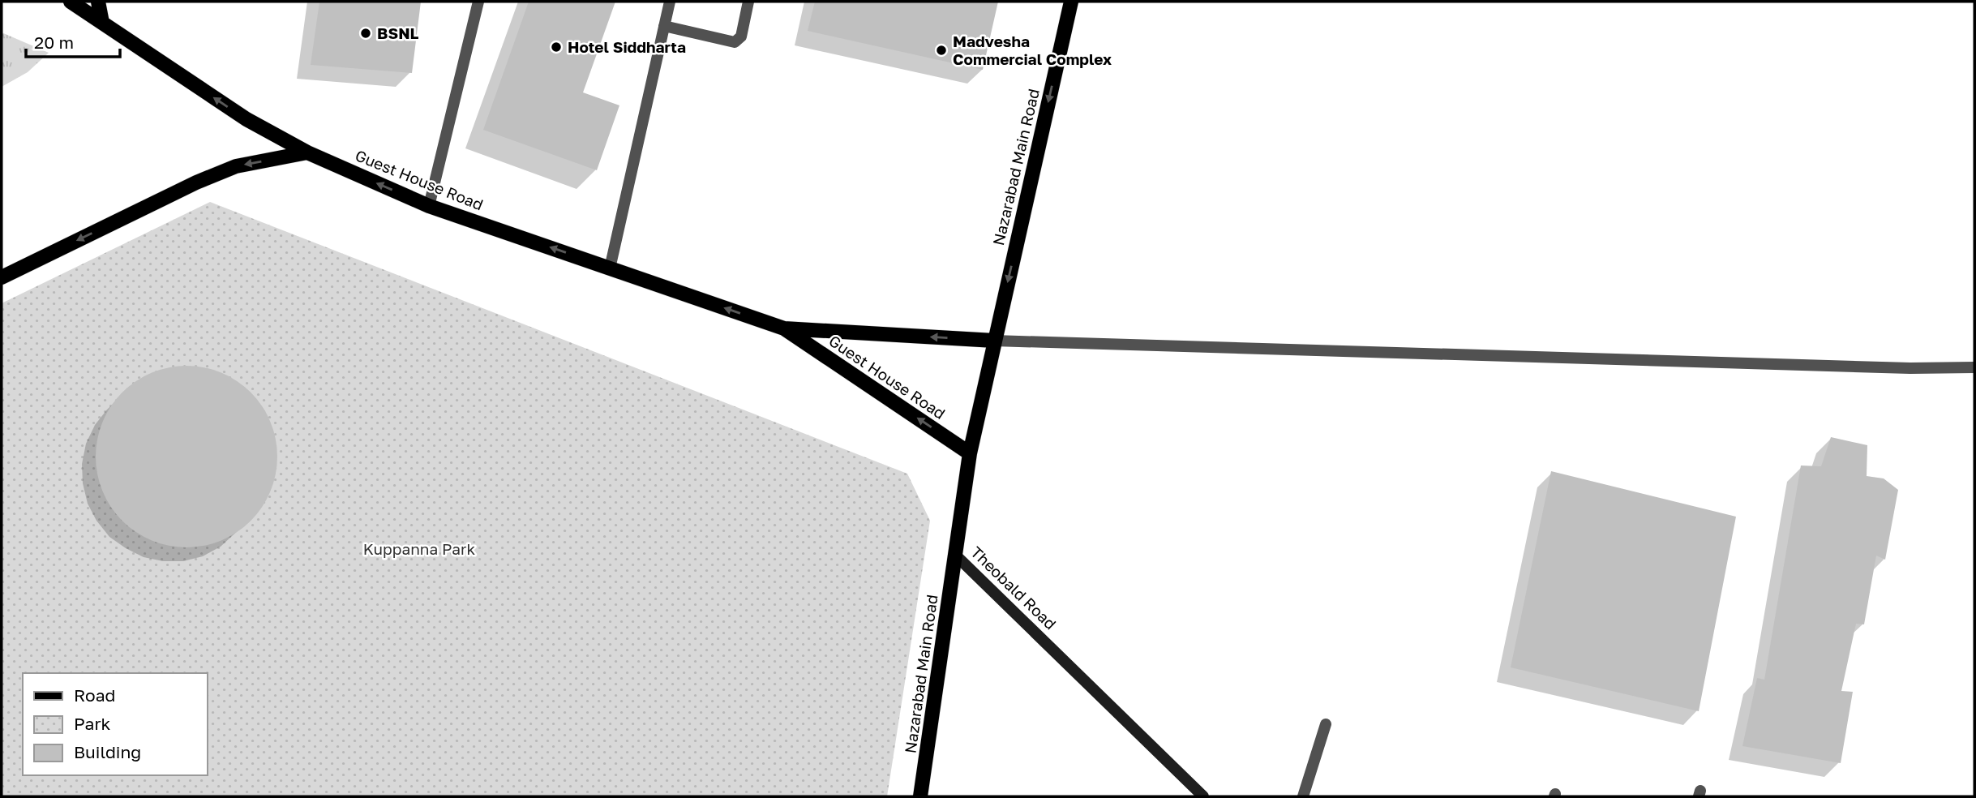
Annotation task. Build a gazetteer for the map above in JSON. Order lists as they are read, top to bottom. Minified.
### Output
{"streets":{"main road":["Nazarabad Main Road","Guest House Road","Theobald Road"]},"crossings":[["Nazarabad Main Road","Guest House Road"],["Nazarabad Main Road","Theobald Road"],["Guest House Road","Theobald Road"]],"one_way":["Nazarabad Main Road","Guest House Road"],"parks":["Kuppanna Park"],"places":["BSNL","Hotel Siddharta","Madvesha Commercial Complex"],"legend":["Road","Park","Building"],"scale_bar":"20 m"}
